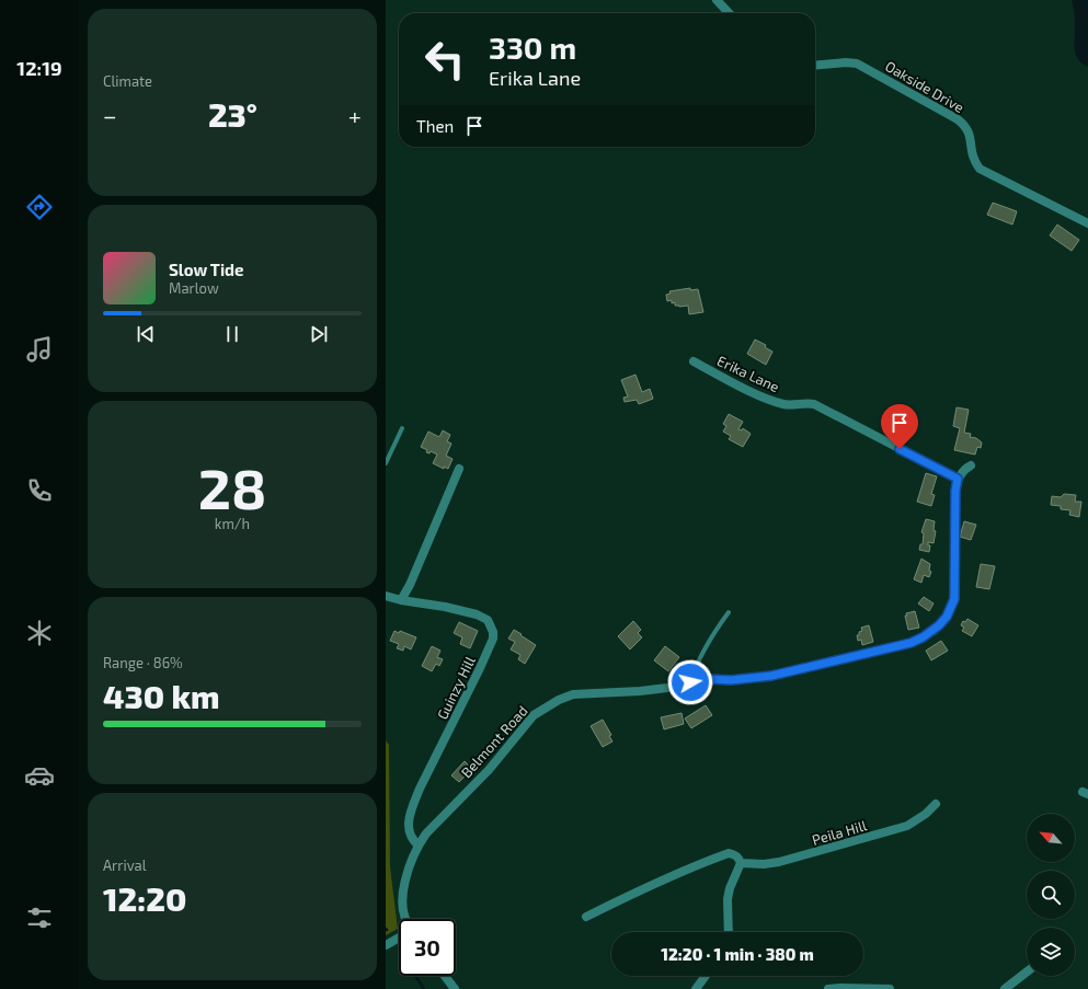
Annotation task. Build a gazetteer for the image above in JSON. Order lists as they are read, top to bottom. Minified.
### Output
{"streets":{"street":["Oakside Drive","Erika Lane","Guinzy Hill","Belmont Road","Peila Hill"]},"crossings":[["Erika Lane","Belmont Road"],["Guinzy Hill","Belmont Road"]],"north":"top left","page":{"tabs":"12:19","tile":["Climate",["28","km/h"],["Range · 86%","430 km"],["Arrival","12:20"]],"turn":["330 m","Erika Lane"],"heat":["−","23°","+"],"then":"Then","song":["Slow Tide","Marlow"],"limit":"30","trip":"12:20 · 1 min · 380 m"}}
